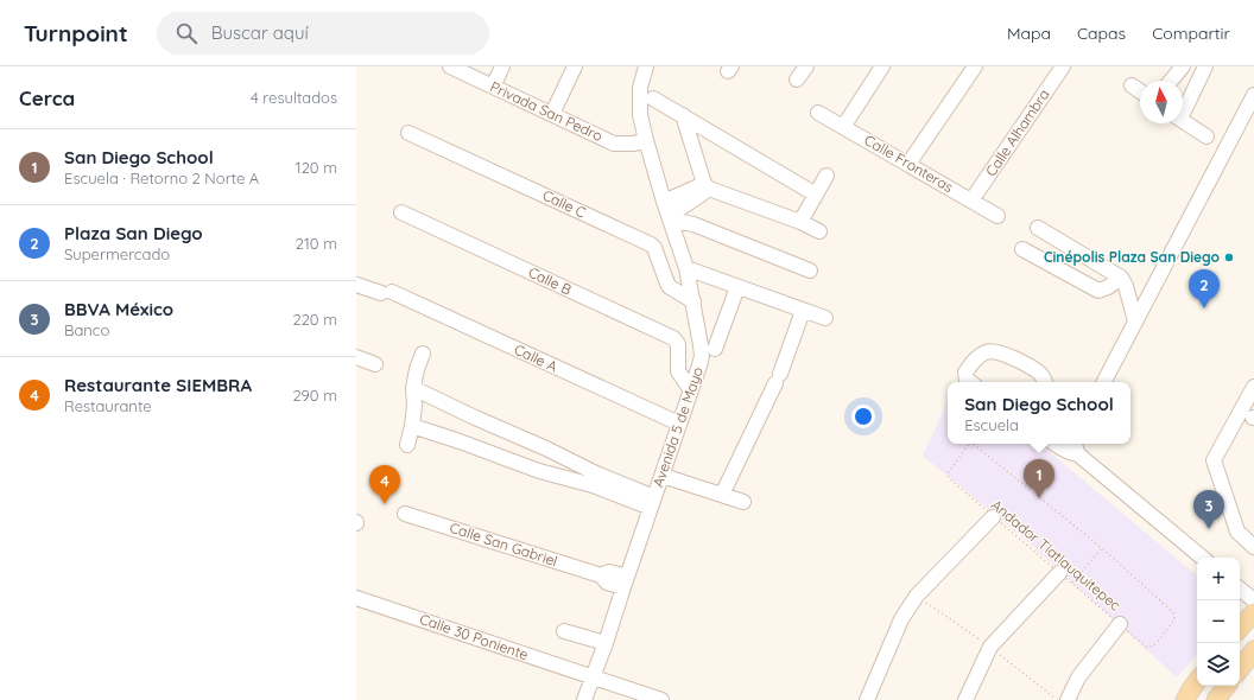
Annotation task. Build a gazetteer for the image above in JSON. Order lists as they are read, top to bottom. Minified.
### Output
{"streets":{"street":["Privada San Pedro","Calle Alhambra","Calle Fronteras","Calle C","Calle B","Calle A","Avenida 5 de Mayo","Calle San Gabriel","Calle 30 Poniente"],"path":["Andador Tlatlauquitepec"]},"crossings":[["Privada San Pedro","Avenida 5 de Mayo"],["Calle Alhambra","Calle Fronteras"],["Calle C","Avenida 5 de Mayo"],["Calle B","Avenida 5 de Mayo"],["Calle A","Avenida 5 de Mayo"],["Avenida 5 de Mayo","Calle San Gabriel"],["Avenida 5 de Mayo","Calle 30 Poniente"]],"places":["Cinépolis Plaza San Diego"],"north":"top","page":{"header":"Turnpoint","search":"Buscar aquí","nav":["Mapa","Capas","Compartir"],"heading":["Cerca","4 resultados"],"list":[{"mark":"1","name":"San Diego School","note":"Escuela · Retorno 2 Norte A","value":"120 m"},{"mark":"2","name":"Plaza San Diego","note":"Supermercado","value":"210 m"},{"mark":"3","name":"BBVA México","note":"Banco","value":"220 m"},{"mark":"4","name":"Restaurante SIEMBRA","note":"Restaurante","value":"290 m"}],"pins":["2","1","4","3"],"popup":["San Diego School","Escuela"],"map_buttons":["+","−"]}}
